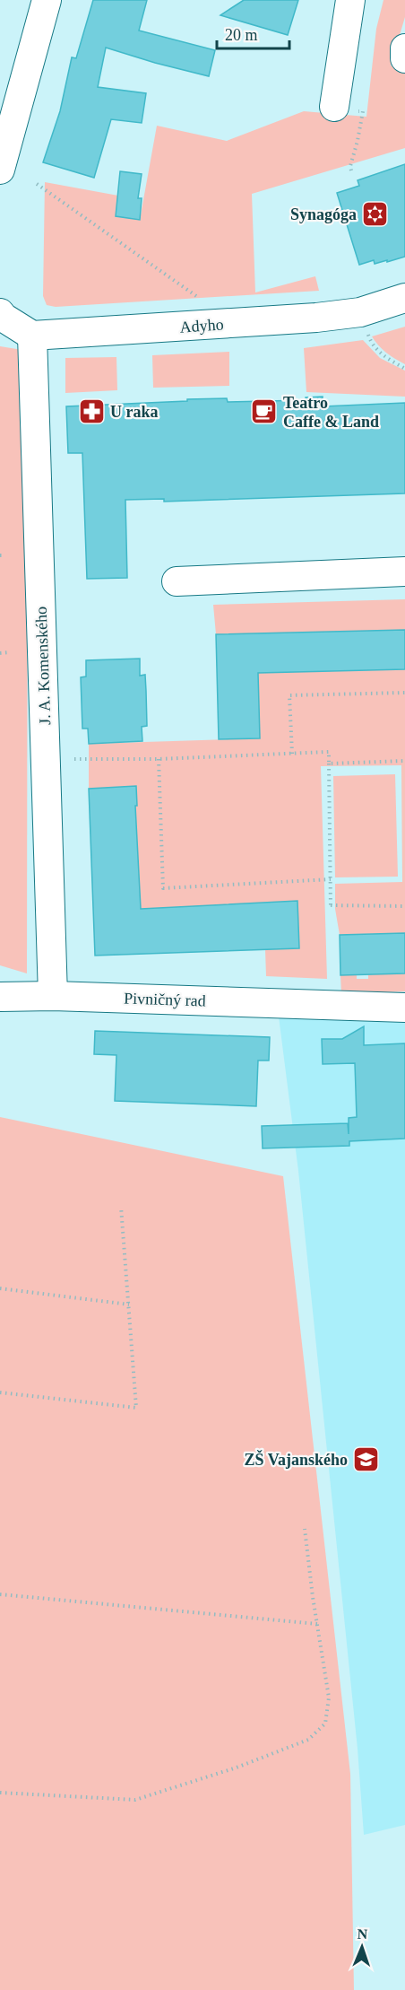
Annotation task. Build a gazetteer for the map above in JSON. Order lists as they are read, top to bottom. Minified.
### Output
{"streets":{"street":["Adyho","J. A. Komenského","Pivničný rad"]},"crossings":[["Adyho","J. A. Komenského"],["J. A. Komenského","Pivničný rad"]],"places":{"synagogue":["Synagóga"],"pharmacy":["U raka"],"cafe":["Teatro Caffe & Land"],"school or university":["ZŠ Vajanského"]},"scale_bar":"20 m","north":"top"}
